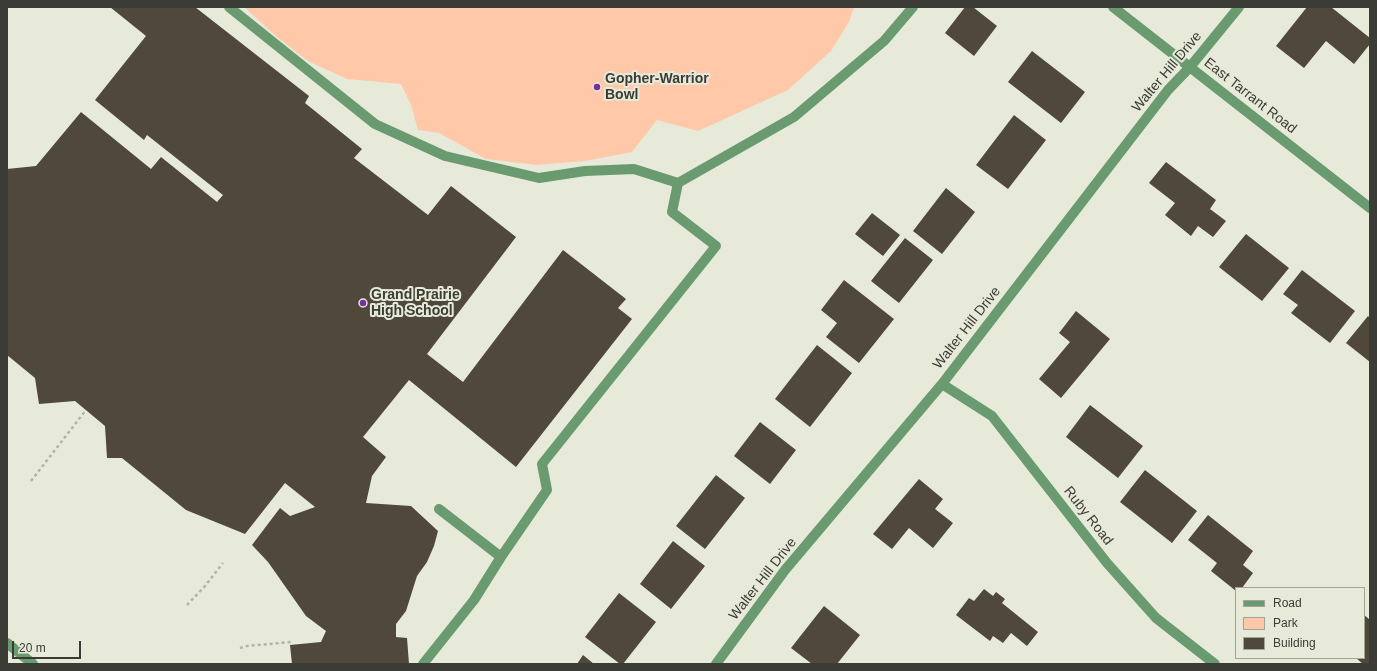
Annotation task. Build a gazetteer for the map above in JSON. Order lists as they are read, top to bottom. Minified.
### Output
{"streets":{"street":["Walter Hill Drive","East Tarrant Road","Ruby Road"]},"crossings":[["Walter Hill Drive","East Tarrant Road"],["Walter Hill Drive","Ruby Road"]],"places":["Gopher-Warrior Bowl","Grand Prairie High School"],"legend":["Road","Park","Building"],"scale_bar":"20 m"}
